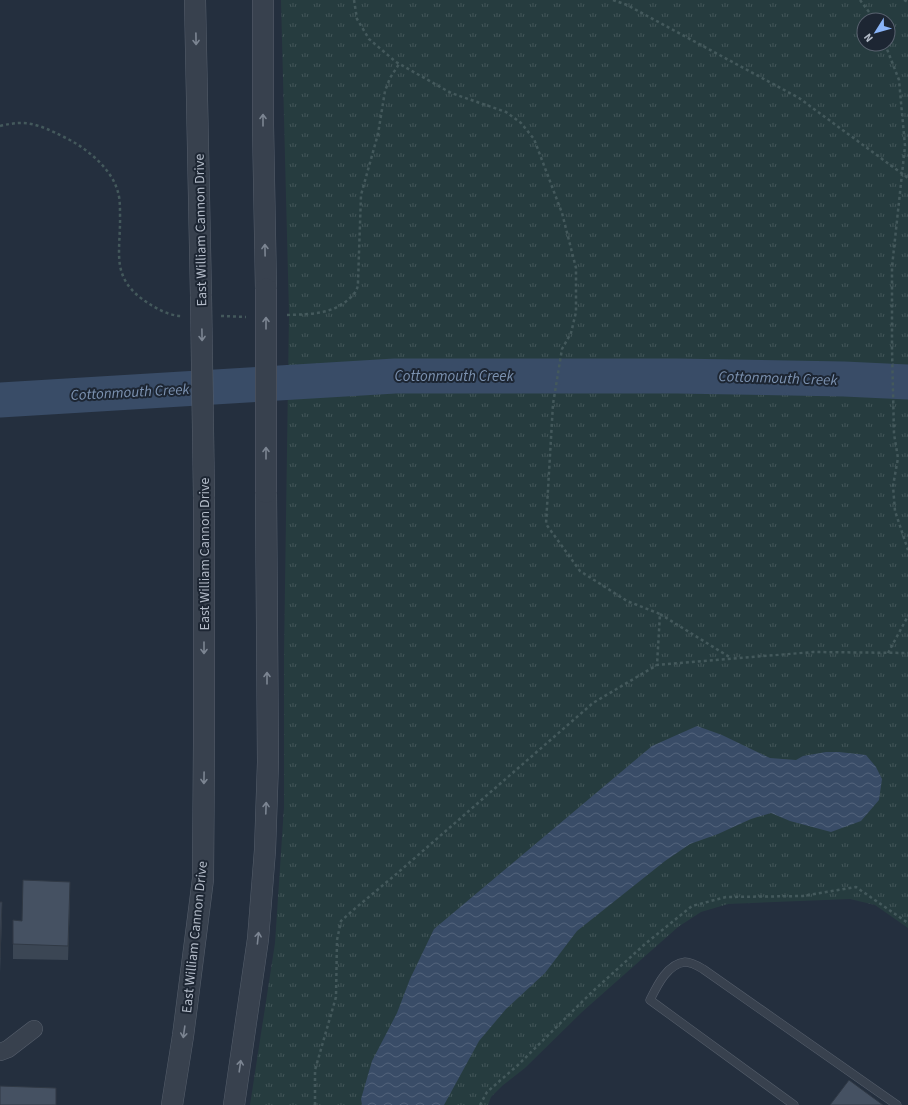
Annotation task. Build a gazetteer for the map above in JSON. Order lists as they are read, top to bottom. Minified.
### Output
{"streets":{"street":["East William Cannon Drive"]},"water":["Cottonmouth Creek"],"north":"bottom left"}
